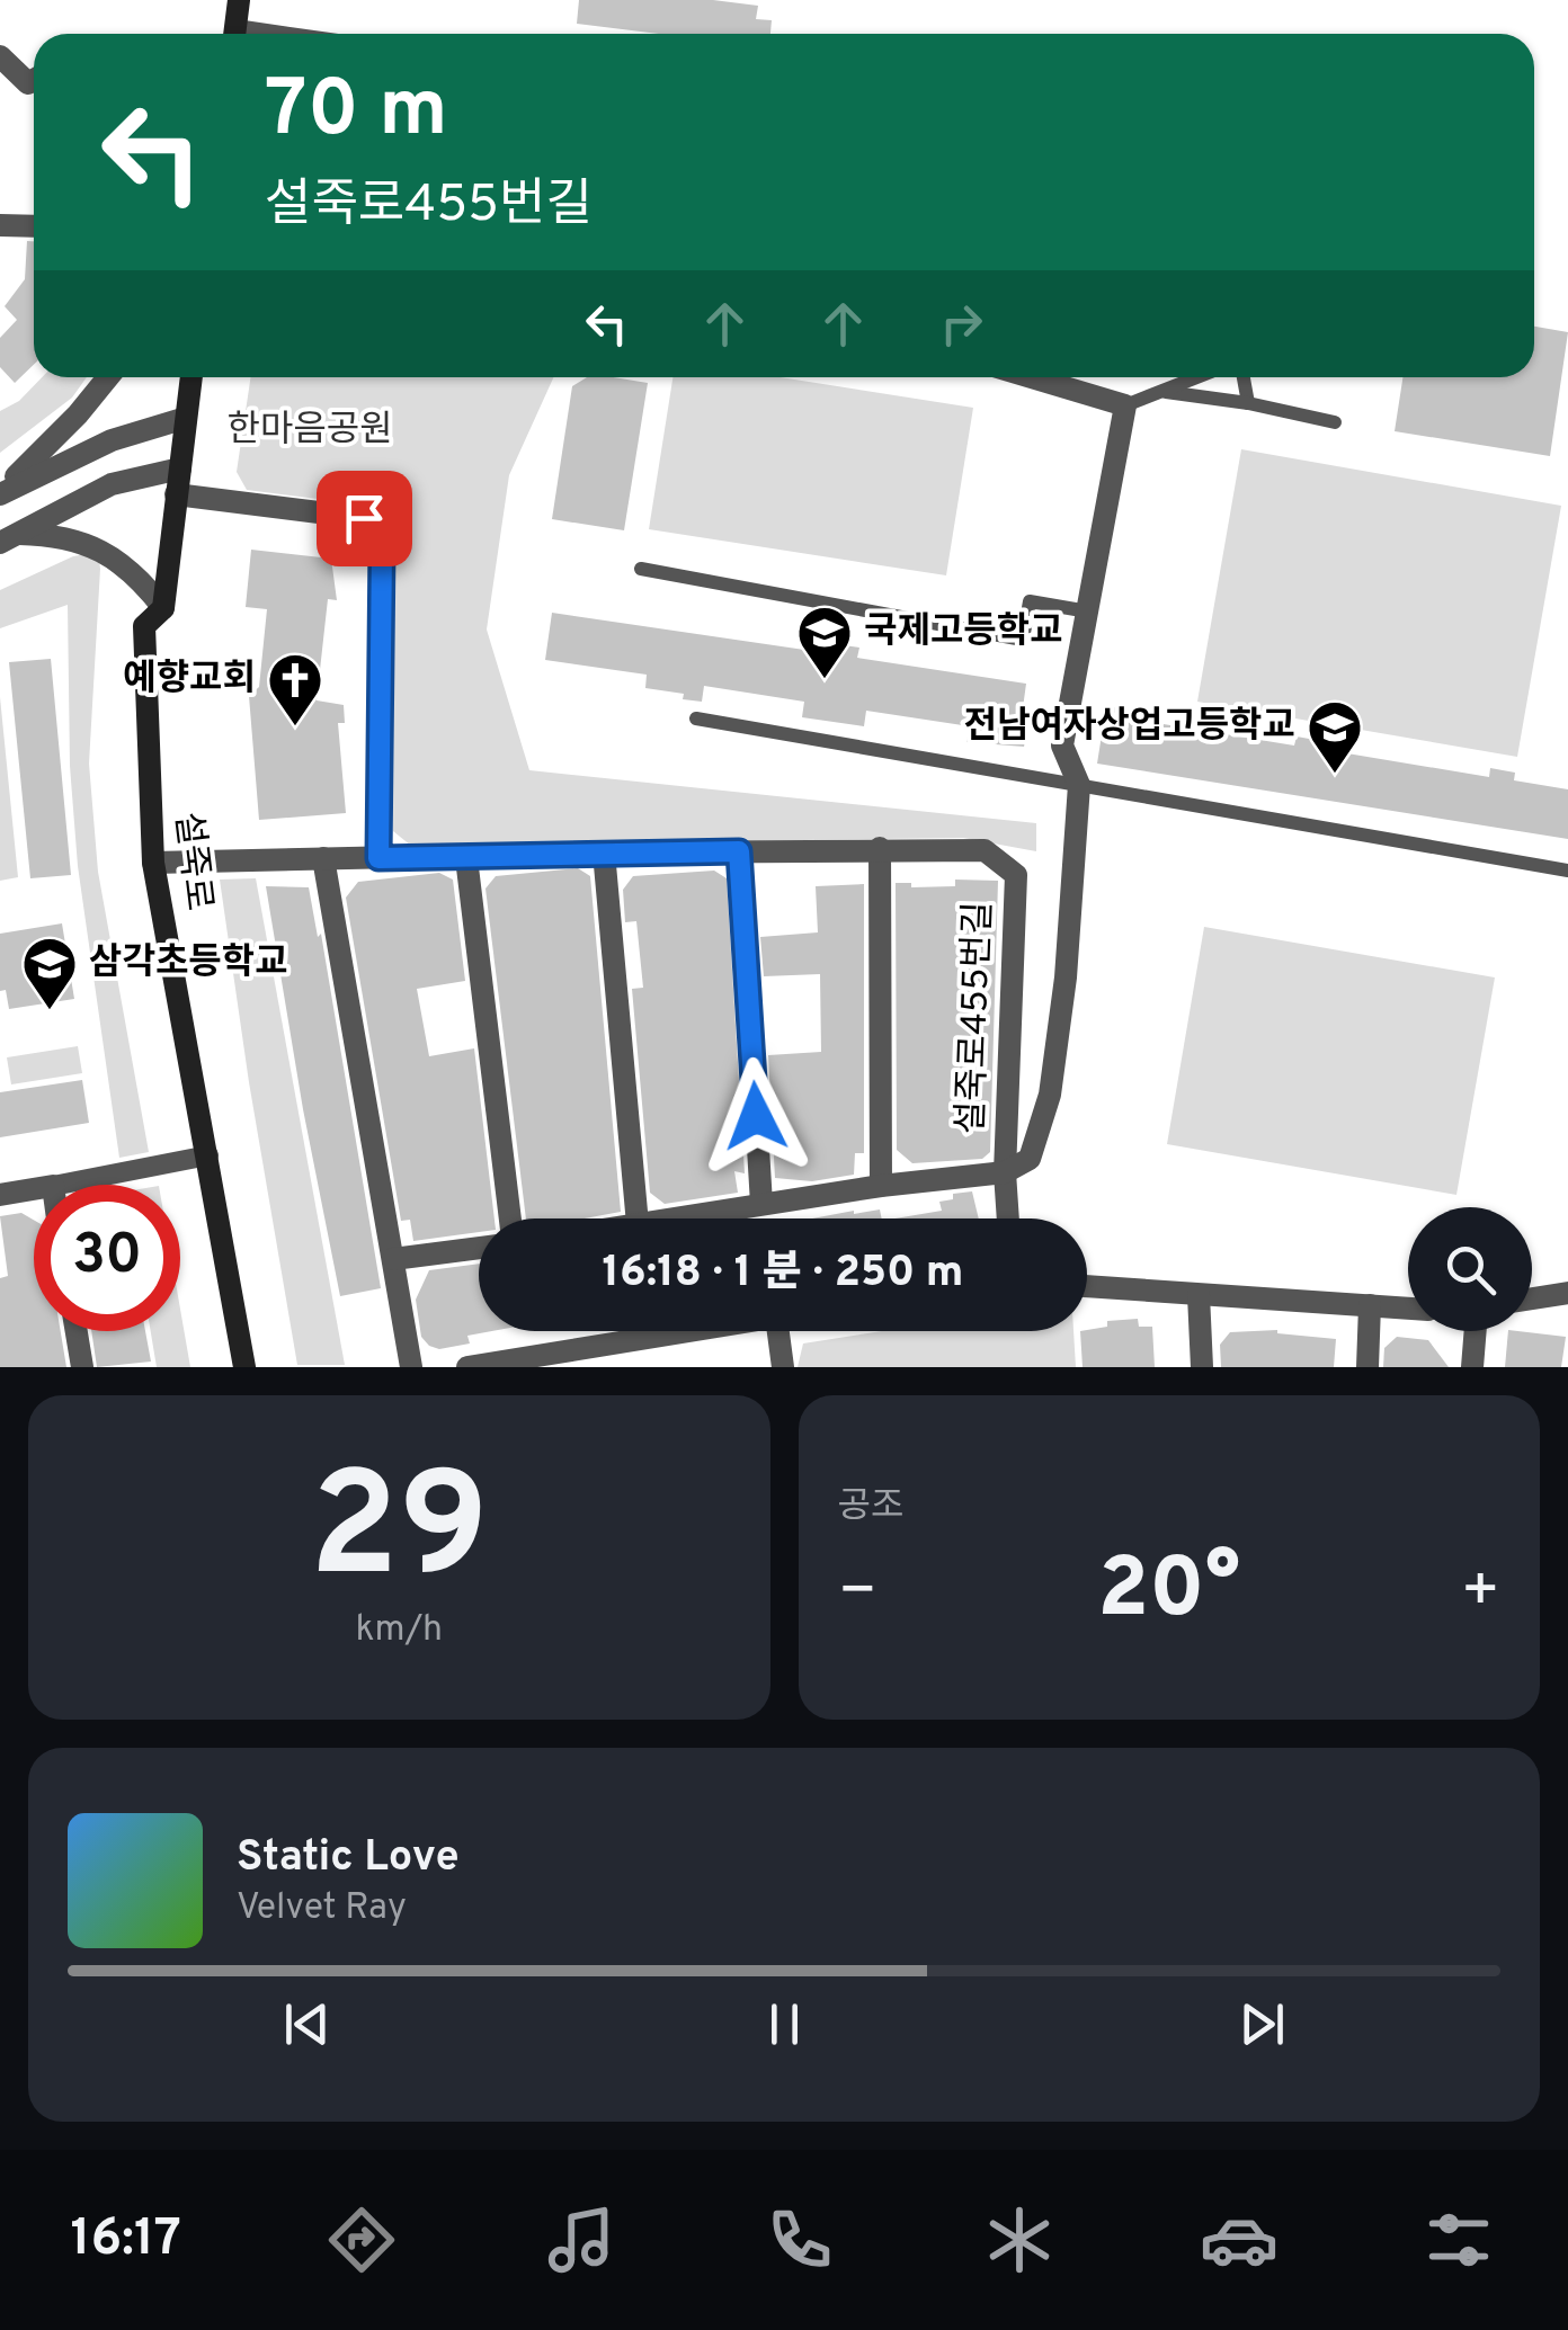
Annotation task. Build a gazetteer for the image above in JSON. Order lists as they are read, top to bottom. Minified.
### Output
{"streets":{"main road":["설죽로"],"street":["설죽로455번길"]},"crossings":[["설죽로","설죽로455번길"]],"parks":["한마음공원"],"places":{"school or university":["국제고등학교","전남여자상업고등학교","삼각초등학교"],"church":["예향교회"]},"page":{"turn":["70 m","설죽로455번길"],"limit":"30","trip":"16:18 · 1 분 · 250 m","tile":[["29","km/h"],"공조"],"heat":["−","20°","+"],"song":["Static Love","Velvet Ray"],"tabs":"16:17"}}
